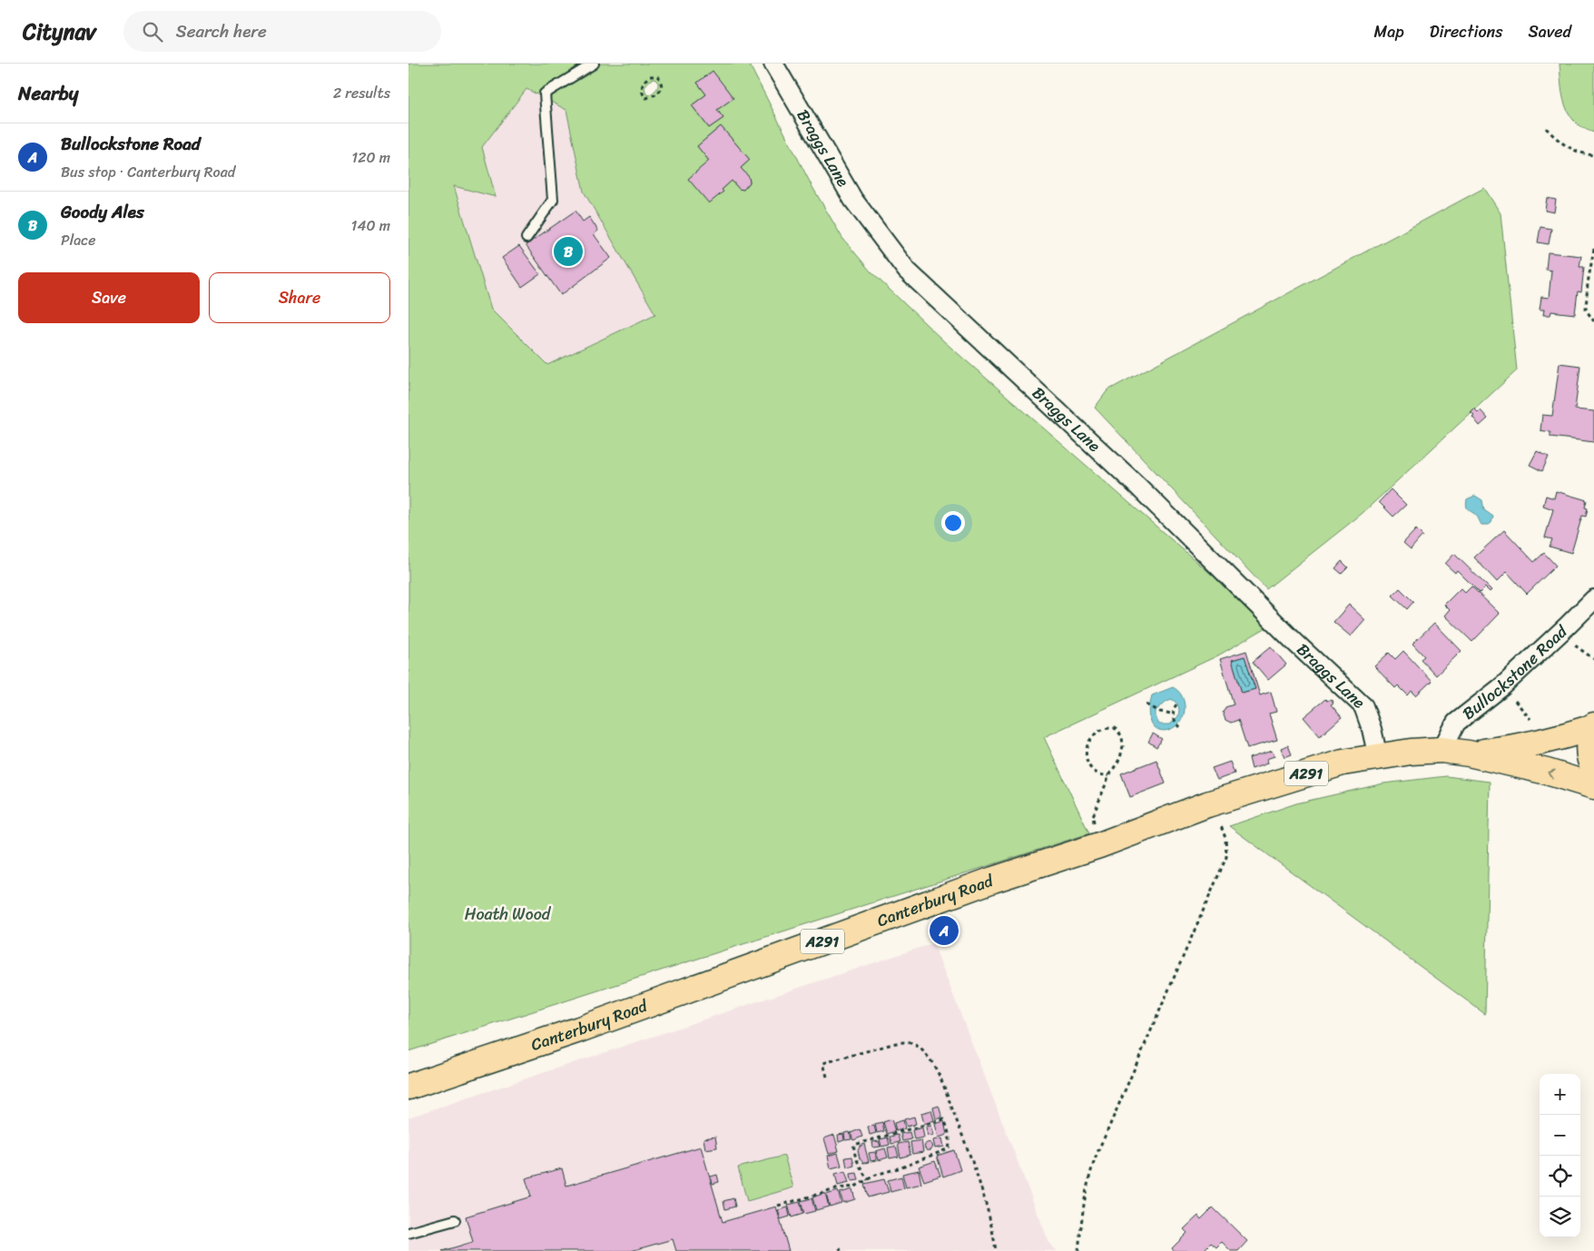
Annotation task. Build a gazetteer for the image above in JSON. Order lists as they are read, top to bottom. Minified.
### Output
{"streets":{"main road":["A291","Canterbury Road"],"street":["Braggs Lane","Bullockstone Road"]},"crossings":[["Braggs Lane","Canterbury Road"],["Bullockstone Road","Canterbury Road"]],"parks":["Hoath Wood"],"page":{"header":"Citynav","search":"Search here","nav":["Map","Directions","Saved"],"heading":["Nearby","2 results"],"list":[{"mark":"A","name":"Bullockstone Road","note":"Bus stop · Canterbury Road","value":"120 m"},{"mark":"B","name":"Goody Ales","note":"Place","value":"140 m"}],"pins":["B","A"],"buttons":["Save","Share"],"map_buttons":["+","−"]}}
